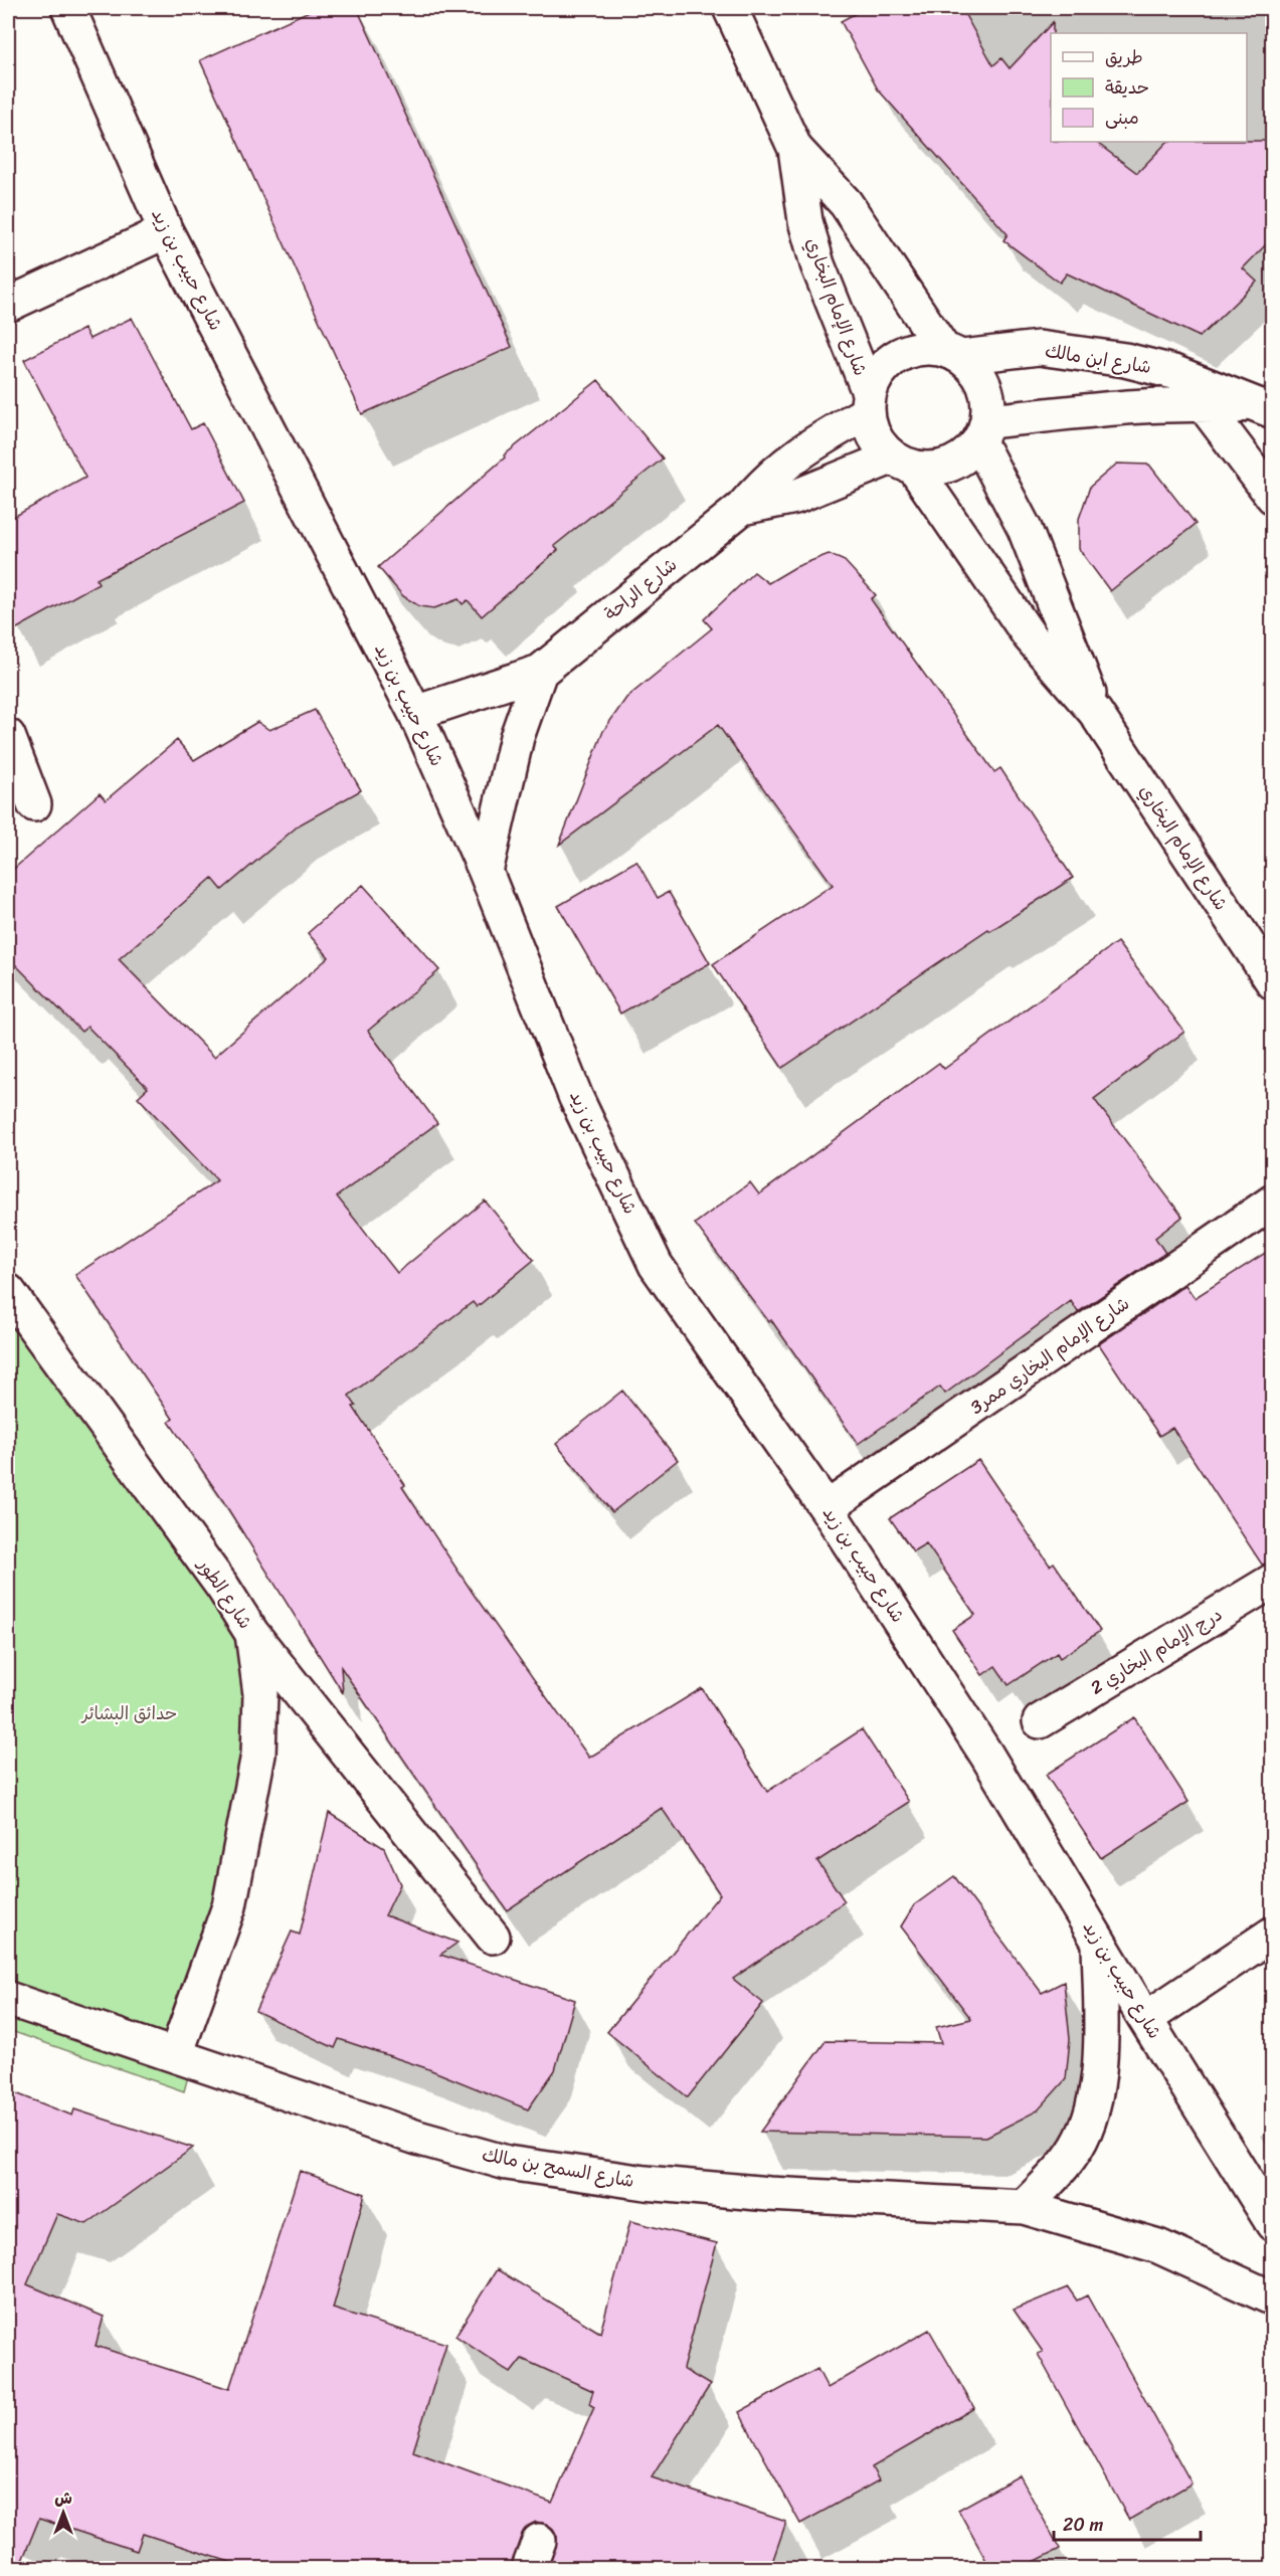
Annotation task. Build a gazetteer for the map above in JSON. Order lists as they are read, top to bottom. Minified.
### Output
{"streets":{"street":["شارع حبيب بن زيد","شارع الإمام البخاري","شارع ابن مالك","شارع الراحة","شارع الإمام البخاري ممر3","شارع الطور","درج الإمام البخاري 2","شارع السمح بن مالك"]},"crossings":[["شارع حبيب بن زيد","شارع الراحة"],["شارع حبيب بن زيد","شارع الإمام البخاري ممر3"],["شارع الإمام البخاري","شارع ابن مالك"],["شارع الإمام البخاري","شارع الراحة"],["شارع ابن مالك","شارع الراحة"],["شارع الطور","شارع السمح بن مالك"]],"parks":["حدائق البشائر"],"legend":["طريق","حديقة","مبنى"],"scale_bar":"20 m","north":"top"}
